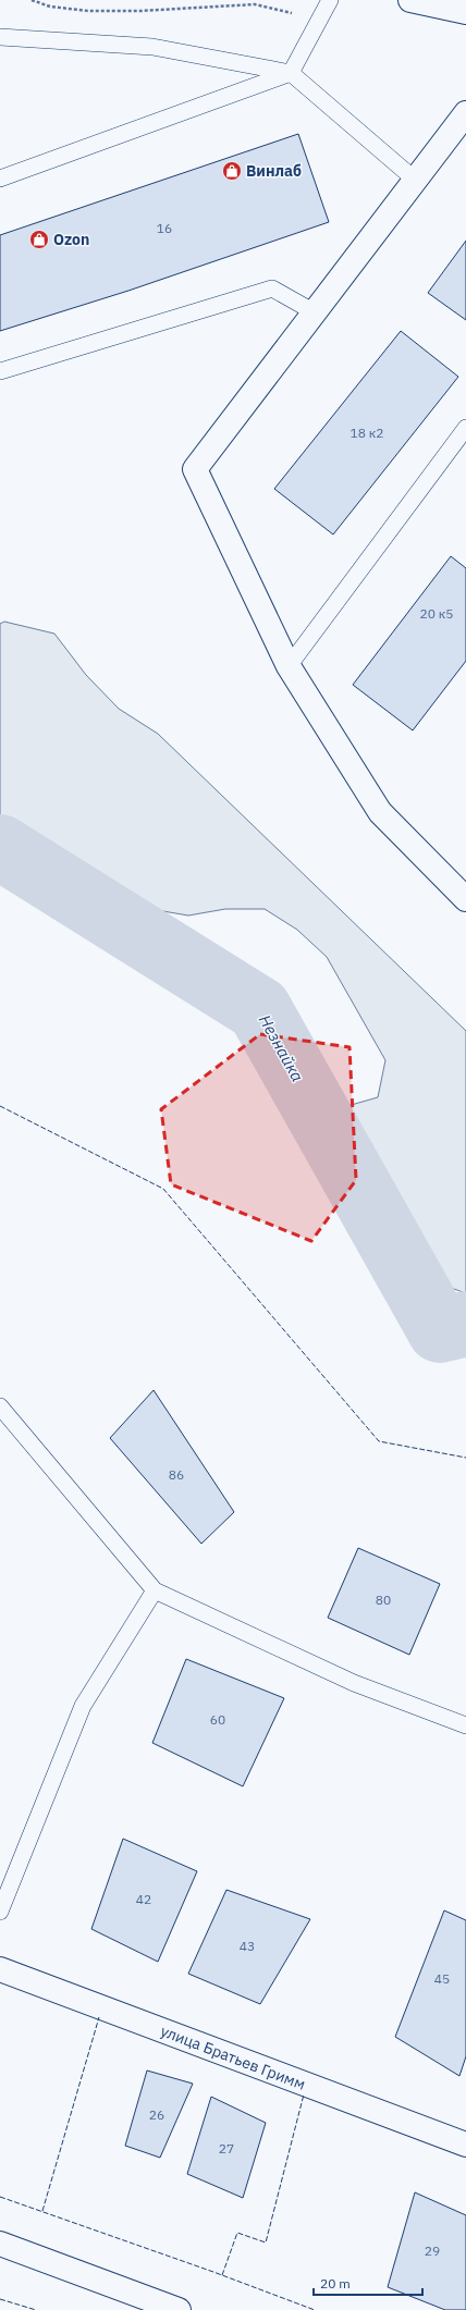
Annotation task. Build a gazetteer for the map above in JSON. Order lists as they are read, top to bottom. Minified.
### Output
{"streets":{"street":["улица Братьев Гримм"]},"water":["Незнайка"],"places":{"shop":["Винлаб","Ozon"]},"house_numbers":["16","18 к2","20 к5","86","80","60","42","43","45","26","27","29"],"scale_bar":"20 m"}
